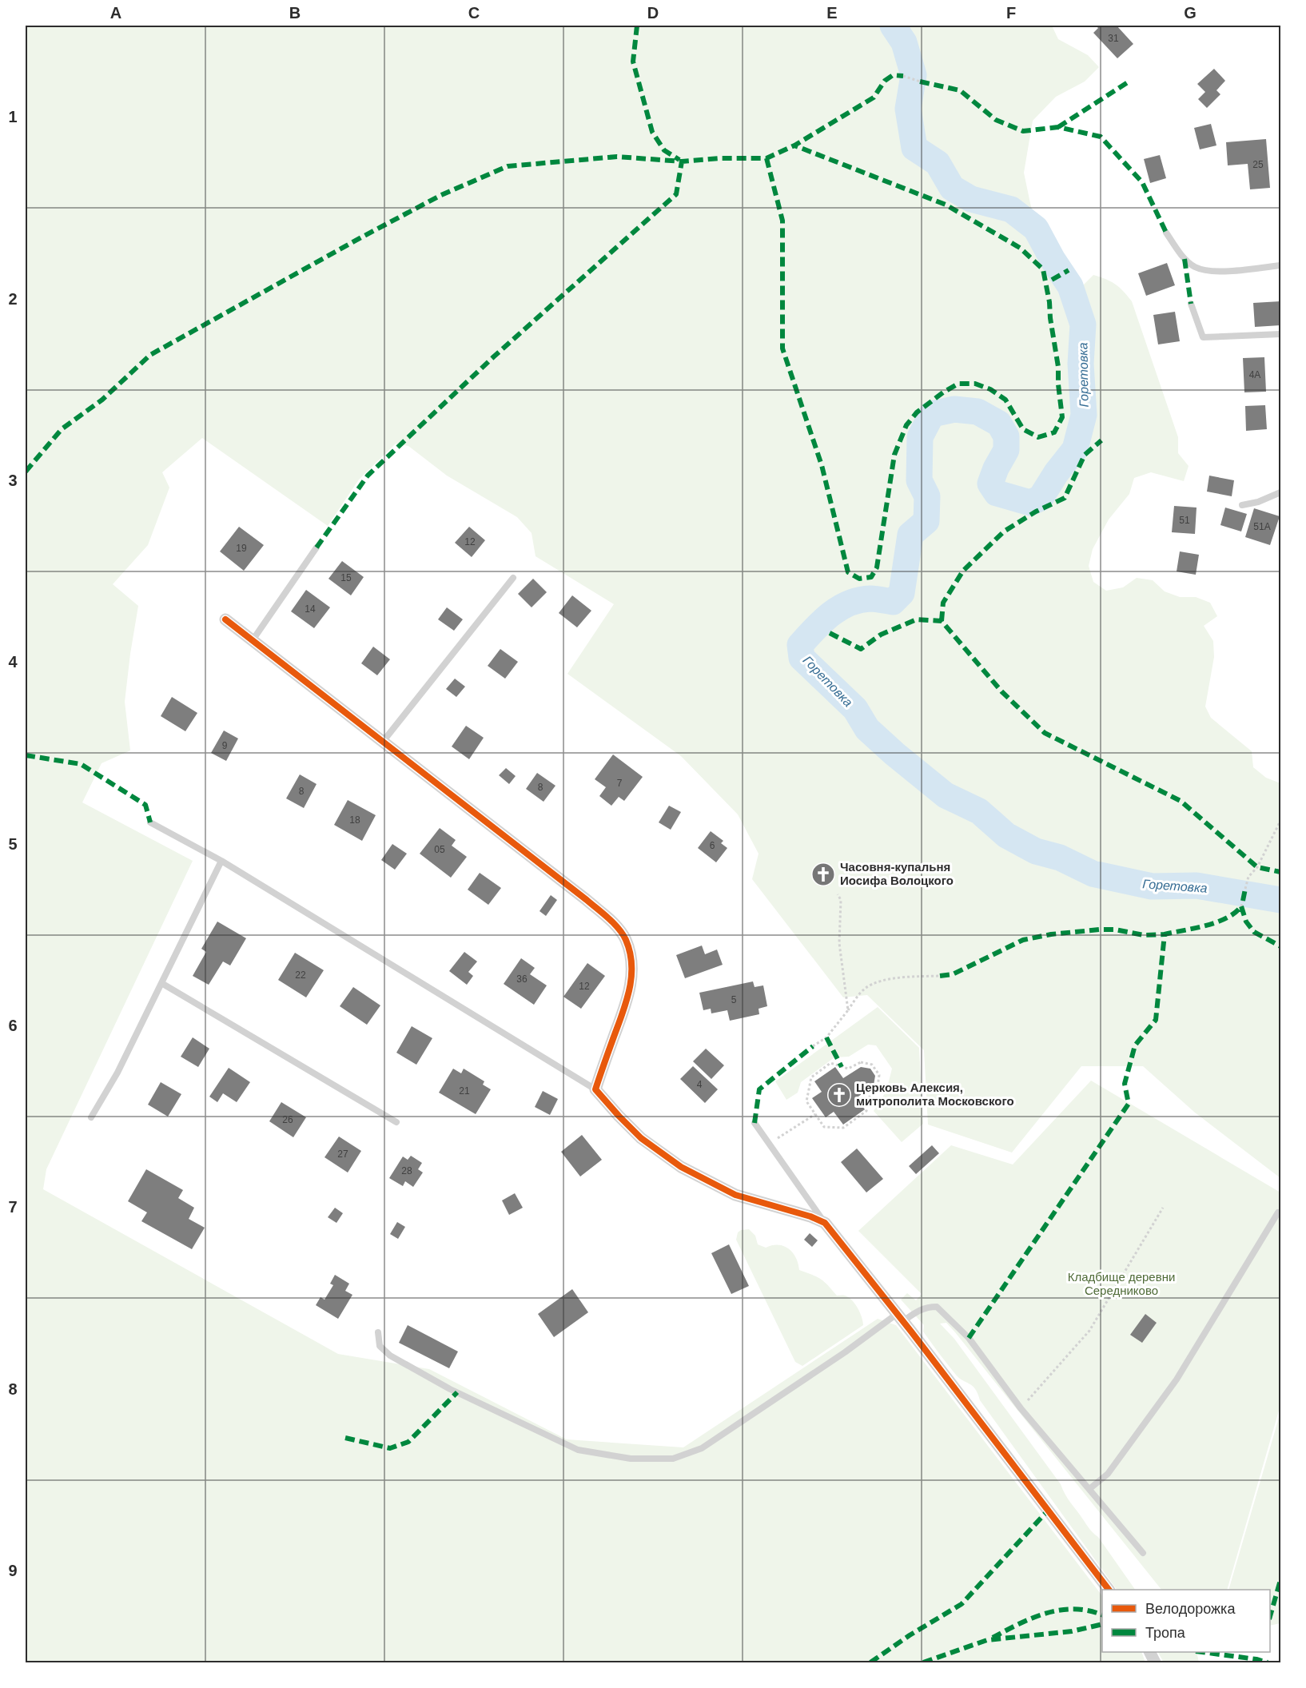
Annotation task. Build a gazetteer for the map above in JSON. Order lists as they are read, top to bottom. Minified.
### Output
{"water":["Горетовка"],"parks":["Кладбище деревни Середниково"],"places":{"church":["Часовня-купальня Иосифа Волоцкого","Церковь Алексия, митрополита Московского"]},"house_numbers":["31","25","4А","51","51А","12","19","15","14","9","7","8","8","18","6","05","22","36","12","5","4","21","26","27","28"],"legend":["Велодорожка","Тропа"],"grid":{"columns":["A","B","C","D","E","F","G"],"rows":["1","2","3","4","5","6","7","8","9"]}}
